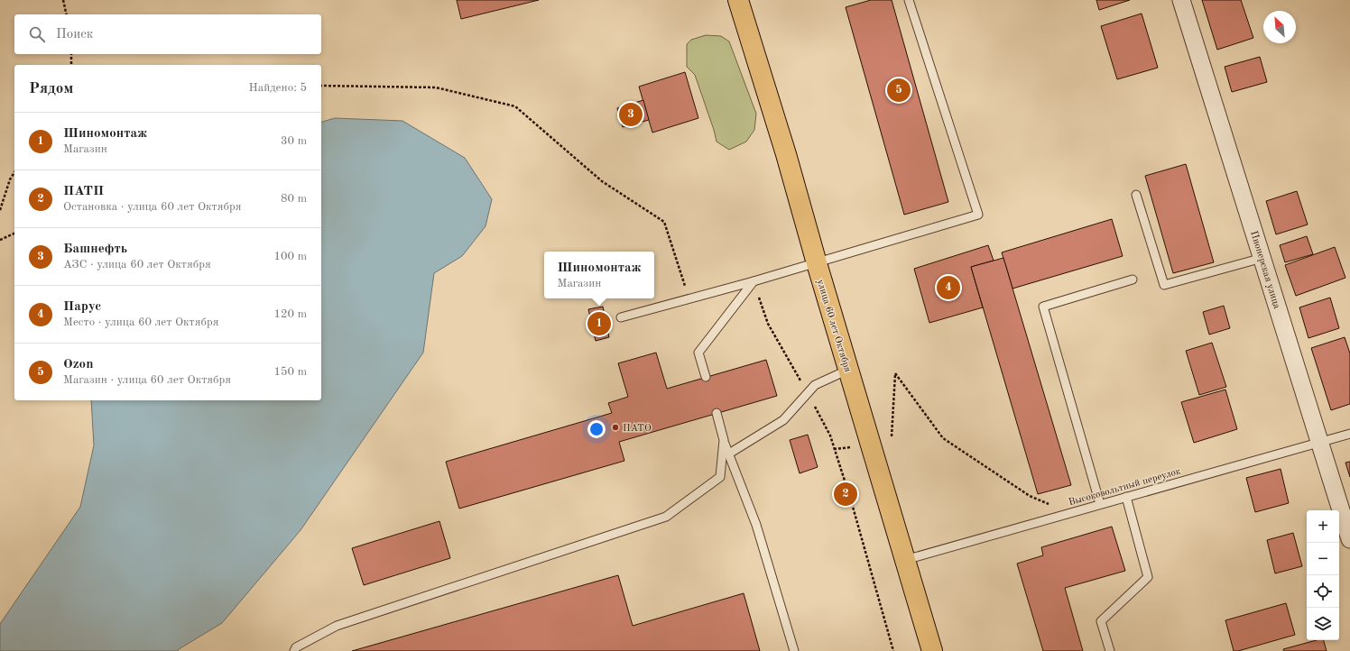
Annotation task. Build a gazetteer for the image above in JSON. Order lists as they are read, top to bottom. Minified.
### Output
{"streets":{"main road":["улица 60 лет Октября"],"street":["Пионерская улица"],"lane":["Высоковольтный переулок"]},"crossings":[["Пионерская улица","Высоковольтный переулок"],["улица 60 лет Октября","Высоковольтный переулок"]],"places":["ПАТО"],"north":"top left","page":{"search":"Поиск","heading":["Рядом","Найдено: 5"],"pins":["5","3","4","1","2"],"list":[{"mark":"1","name":"Шиномонтаж","note":"Магазин","value":"30 m"},{"mark":"2","name":"ПАТП","note":"Остановка · улица 60 лет Октября","value":"80 m"},{"mark":"3","name":"Башнефть","note":"АЗС · улица 60 лет Октября","value":"100 m"},{"mark":"4","name":"Парус","note":"Место · улица 60 лет Октября","value":"120 m"},{"mark":"5","name":"Ozon","note":"Магазин · улица 60 лет Октября","value":"150 m"}],"popup":["Шиномонтаж","Магазин"],"map_buttons":["+","−"]}}
